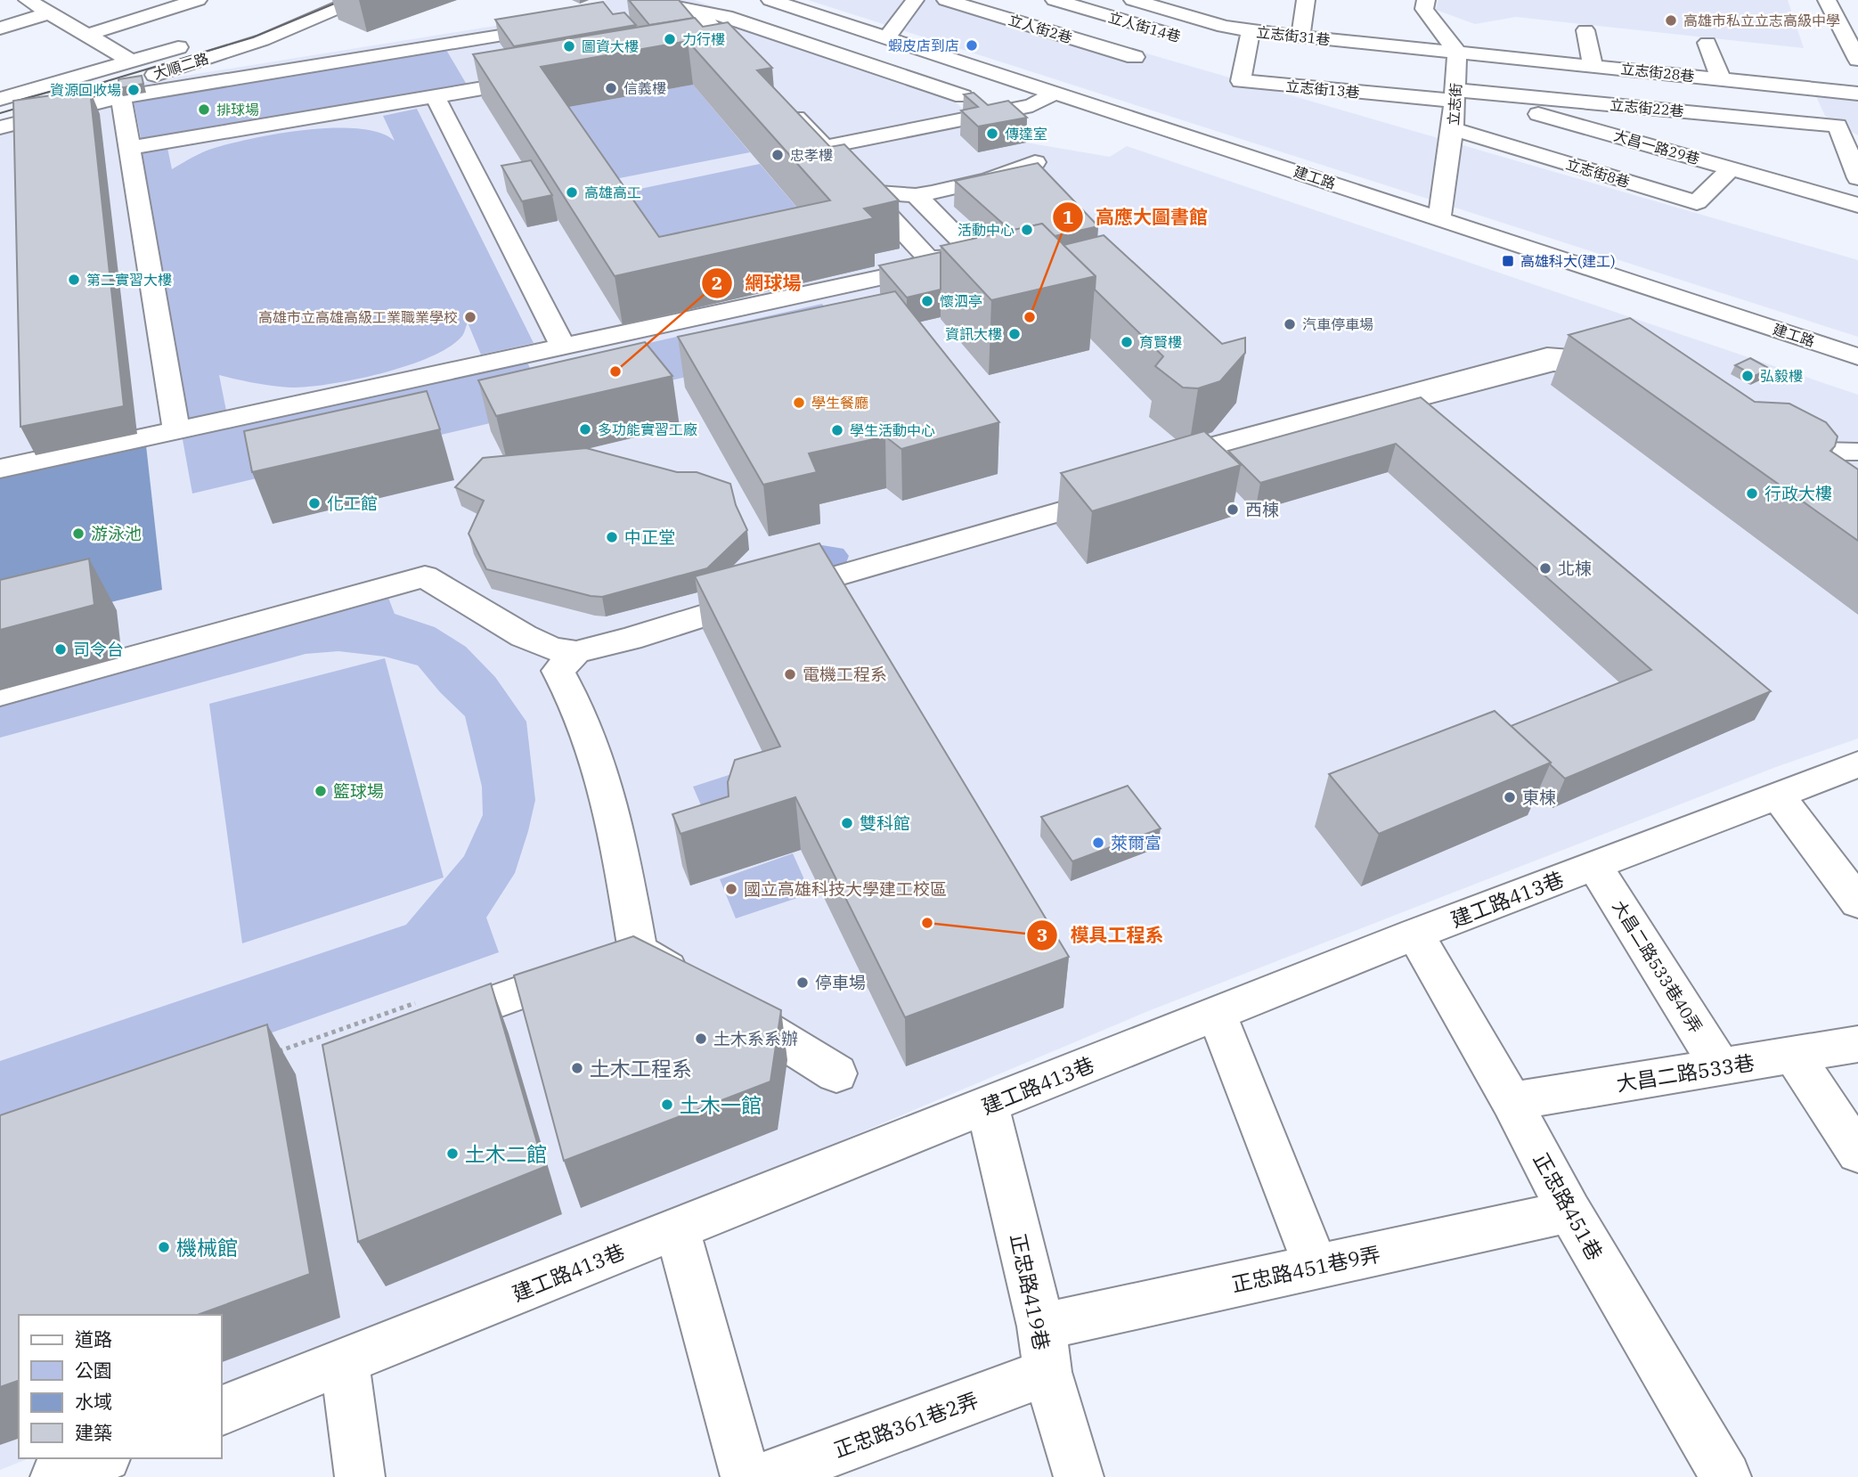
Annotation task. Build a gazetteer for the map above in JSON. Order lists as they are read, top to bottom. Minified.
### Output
{"streets":{"street":["立人街14巷","立人街2巷","立志街31巷","大順二路","立志街28巷","立志街13巷","立志街","立志街22巷","大昌一路29巷","立志街8巷","建工路","建工路413巷","大昌二路533巷40弄","大昌二路533巷","正忠路451巷","正忠路451巷9弄","正忠路419巷","正忠路361巷2弄"]},"crossings":[["立志街31巷","立志街28巷"],["立志街31巷","立志街13巷"],["立志街31巷","立志街"],["立志街28巷","立志街"],["立志街13巷","立志街"],["立志街13巷","立志街22巷"],["立志街13巷","大昌一路29巷"],["立志街","立志街22巷"],["立志街","大昌一路29巷"],["立志街","立志街8巷"],["立志街","建工路"],["立志街22巷","大昌一路29巷"],["大昌一路29巷","立志街8巷"],["建工路413巷","大昌二路533巷40弄"],["建工路413巷","正忠路451巷"],["建工路413巷","正忠路419巷"],["大昌二路533巷40弄","大昌二路533巷"],["大昌二路533巷","正忠路451巷"],["正忠路451巷","正忠路451巷9弄"],["正忠路451巷9弄","正忠路419巷"],["正忠路451巷9弄","正忠路361巷2弄"],["正忠路419巷","正忠路361巷2弄"]],"places":{"other":["高雄市私立立志高級中學","力行樓","蝦皮店到店","圖資大樓","信義樓","資源回收場","排球場","傳達室","忠孝樓","高雄高工","活動中心","第二實習大樓","懷泗亭","高雄市立高雄高級工業職業學校","高應大圖書館","汽車停車場","資訊大樓","育賢樓","網球場","弘毅樓","學生餐廳","多功能實習工廠","學生活動中心","行政大樓","化工館","西棟","游泳池","中正堂","北棟","司令台","電機工程系","籃球場","東棟","雙科館","萊爾富","國立高雄科技大學建工校區","模具工程系","停車場","土木系系辦","土木工程系","土木一館","土木二館","機械館"],"transit":["高雄科大(建工)"]},"legend":["道路","公園","水域","建築"]}
